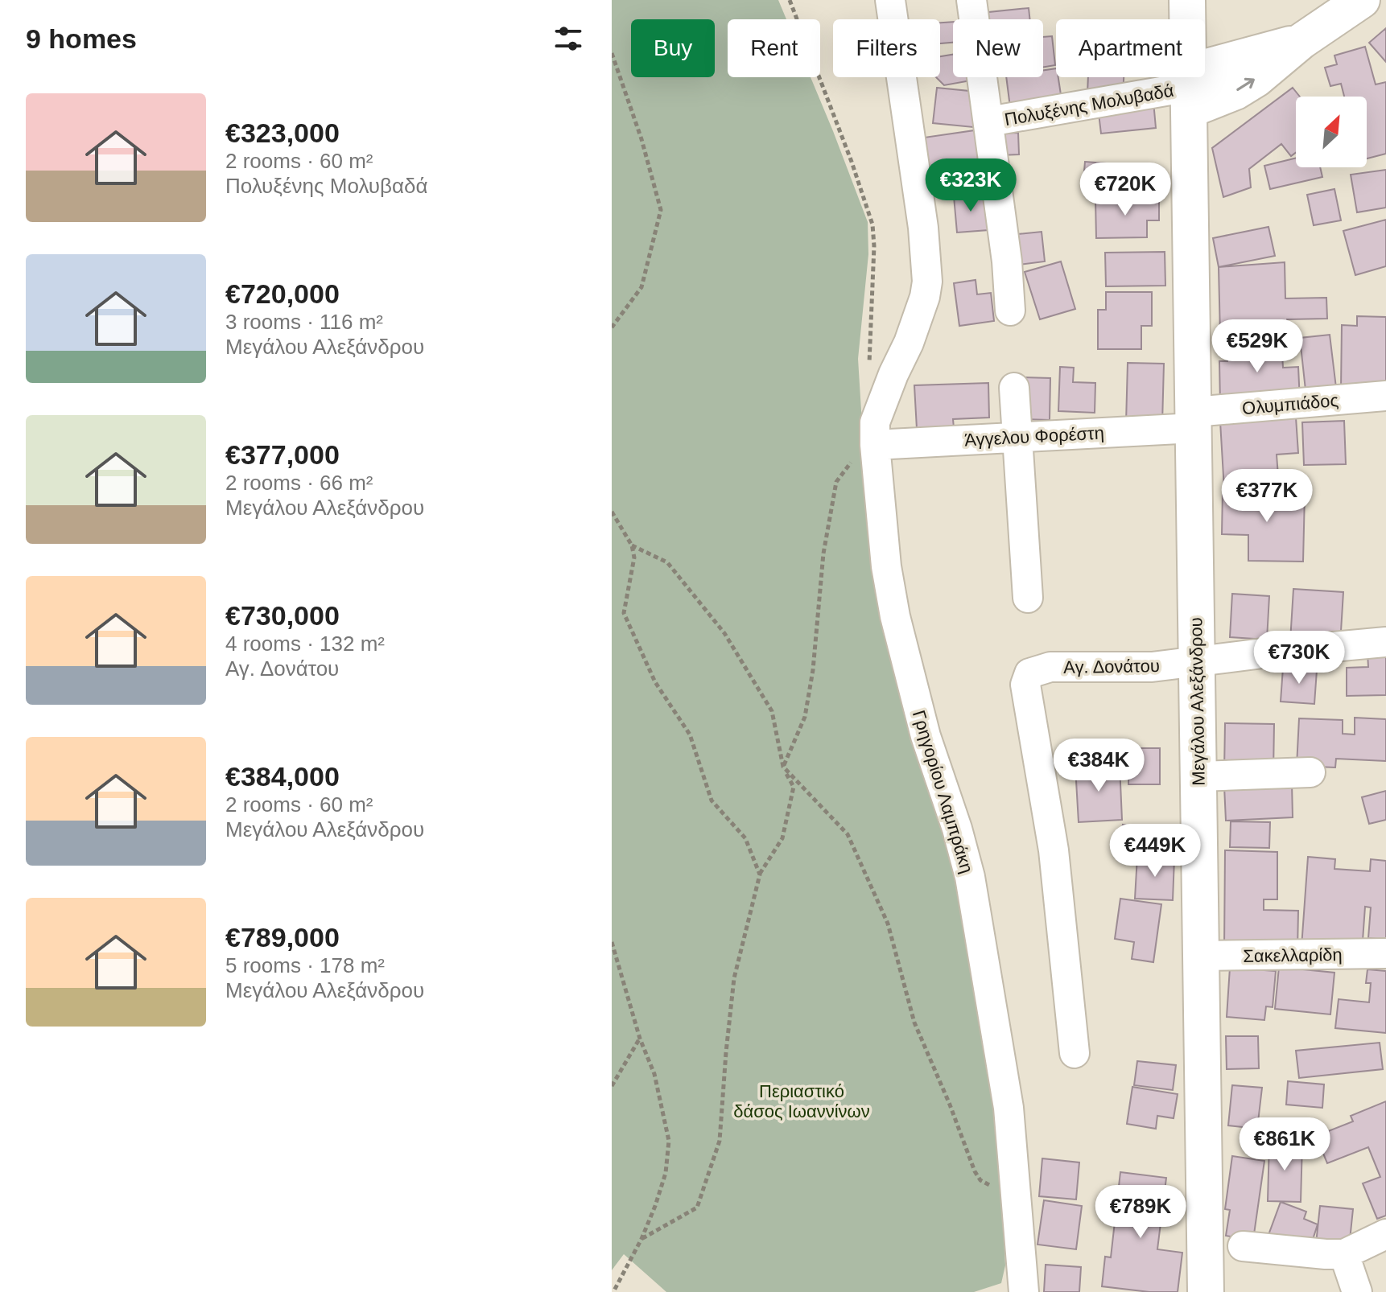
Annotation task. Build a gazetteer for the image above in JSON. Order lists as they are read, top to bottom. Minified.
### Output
{"streets":{"main road":["Μεγάλου Αλεξάνδρου"],"street":["Πολυξένης Μολυβαδά","Ολυμπιάδος","Άγγελου Φορέστη","Αγ. Δονάτου","Γρηγορίου Λαμπράκη","Σακελλαρίδη"]},"crossings":[["Πολυξένης Μολυβαδά","Μεγάλου Αλεξάνδρου"],["Ολυμπιάδος","Άγγελου Φορέστη"],["Ολυμπιάδος","Μεγάλου Αλεξάνδρου"],["Άγγελου Φορέστη","Μεγάλου Αλεξάνδρου"],["Άγγελου Φορέστη","Γρηγορίου Λαμπράκη"],["Αγ. Δονάτου","Μεγάλου Αλεξάνδρου"],["Μεγάλου Αλεξάνδρου","Σακελλαρίδη"]],"parks":["Περιαστικό δάσος Ιωαννίνων"],"north":"top right","page":{"heading":"9 homes","chip":["Buy","Rent","Filters","New","Apartment"],"list":[{"name":"€323,000","note":"2 rooms · 60 m² · Πολυξένης Μολυβαδά"},{"name":"€720,000","note":"3 rooms · 116 m² · Μεγάλου Αλεξάνδρου"},{"name":"€377,000","note":"2 rooms · 66 m² · Μεγάλου Αλεξάνδρου"},{"name":"€730,000","note":"4 rooms · 132 m² · Αγ. Δονάτου"},{"name":"€384,000","note":"2 rooms · 60 m² · Μεγάλου Αλεξάνδρου"},{"name":"€789,000","note":"5 rooms · 178 m² · Μεγάλου Αλεξάνδρου"}],"price":["€323K","€720K","€529K","€377K","€730K","€384K","€449K","€861K","€789K"]}}
